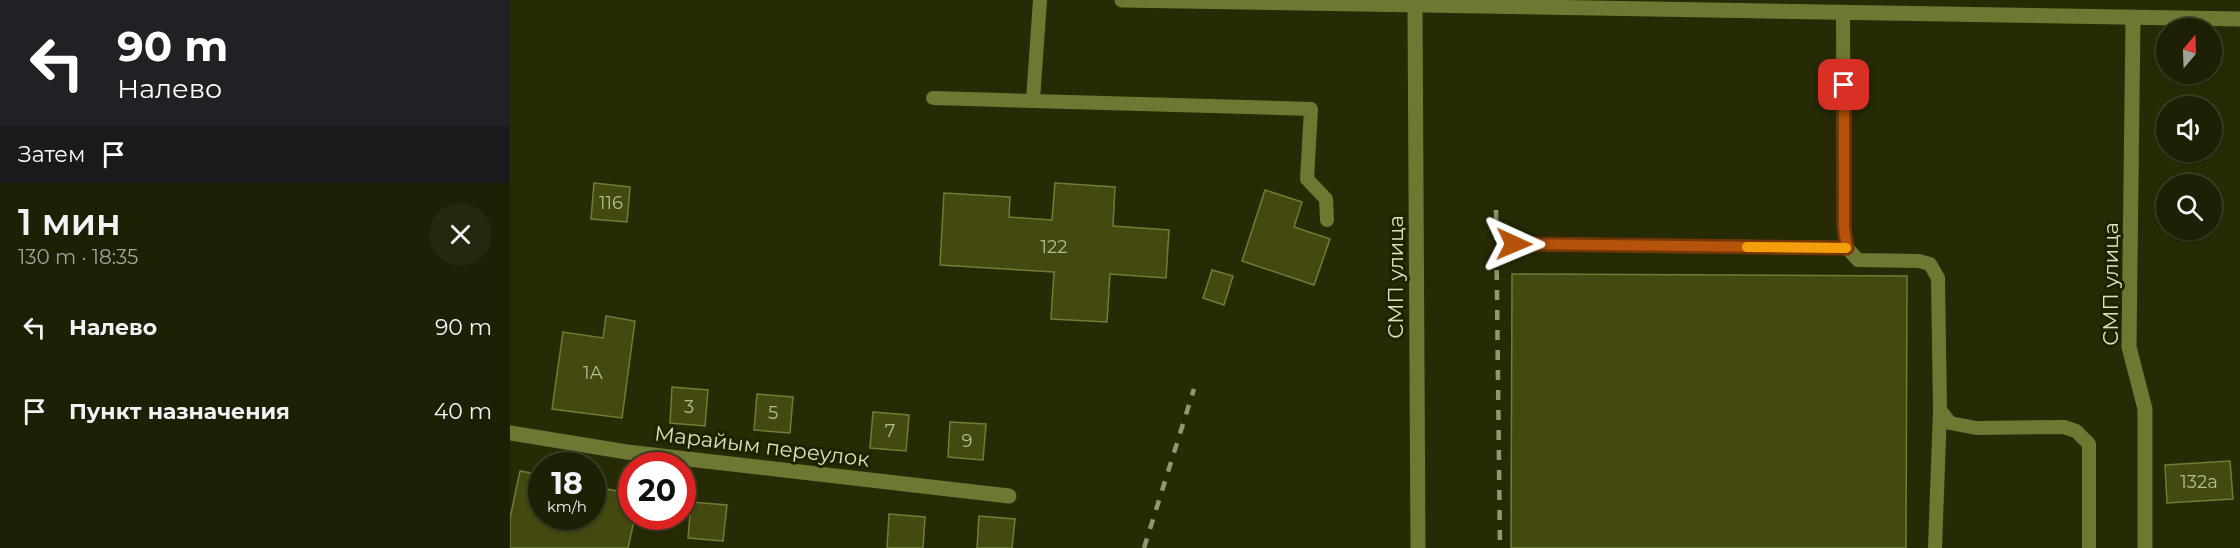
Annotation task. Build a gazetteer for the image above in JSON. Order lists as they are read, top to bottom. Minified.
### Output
{"streets":{"street":["СМП улица","Марайым переулок"]},"house_numbers":["116","122","1А","3","5","7","9","132а"],"north":"top","page":{"turn":["90 m","Налево"],"then":"Затем","heading":["1 мин","130 m · 18:35"],"list":[{"name":"Налево","value":"90 m"},{"name":"Пункт назначения","value":"40 m"}],"speed":"18 km/h","limit":"20"}}
